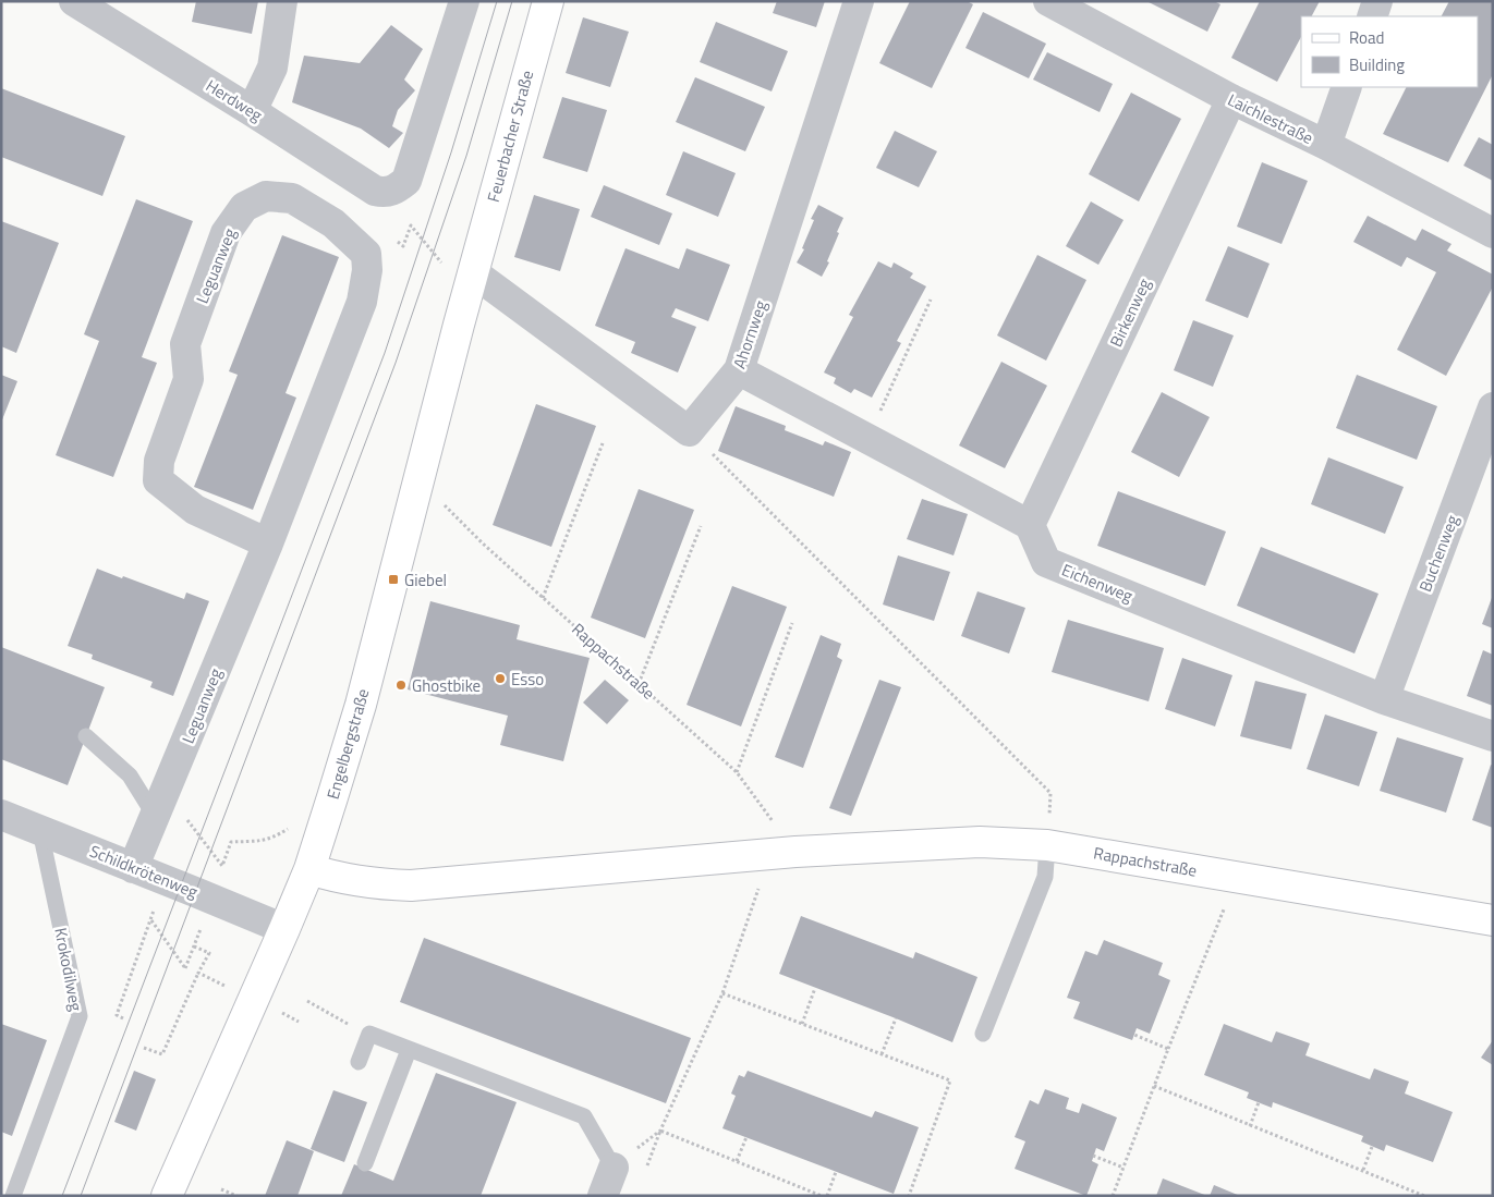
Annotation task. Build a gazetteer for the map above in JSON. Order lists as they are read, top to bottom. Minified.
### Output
{"streets":{"main road":["Feuerbacher Straße","Rappachstraße","Engelbergstraße"],"street":["Herdweg","Laichlestraße","Leguanweg","Birkenweg","Ahornweg","Buchenweg","Eichenweg","Schildkrötenweg"],"lane":["Krokodilweg"]},"crossings":[["Laichlestraße","Birkenweg"],["Feuerbacher Straße","Engelbergstraße"],["Leguanweg","Schildkrötenweg"],["Birkenweg","Eichenweg"],["Buchenweg","Eichenweg"],["Rappachstraße","Engelbergstraße"],["Engelbergstraße","Schildkrötenweg"],["Schildkrötenweg","Krokodilweg"]],"places":{"transit":["Giebel"],"other":["Esso","Ghostbike"]},"legend":["Road","Building"]}
